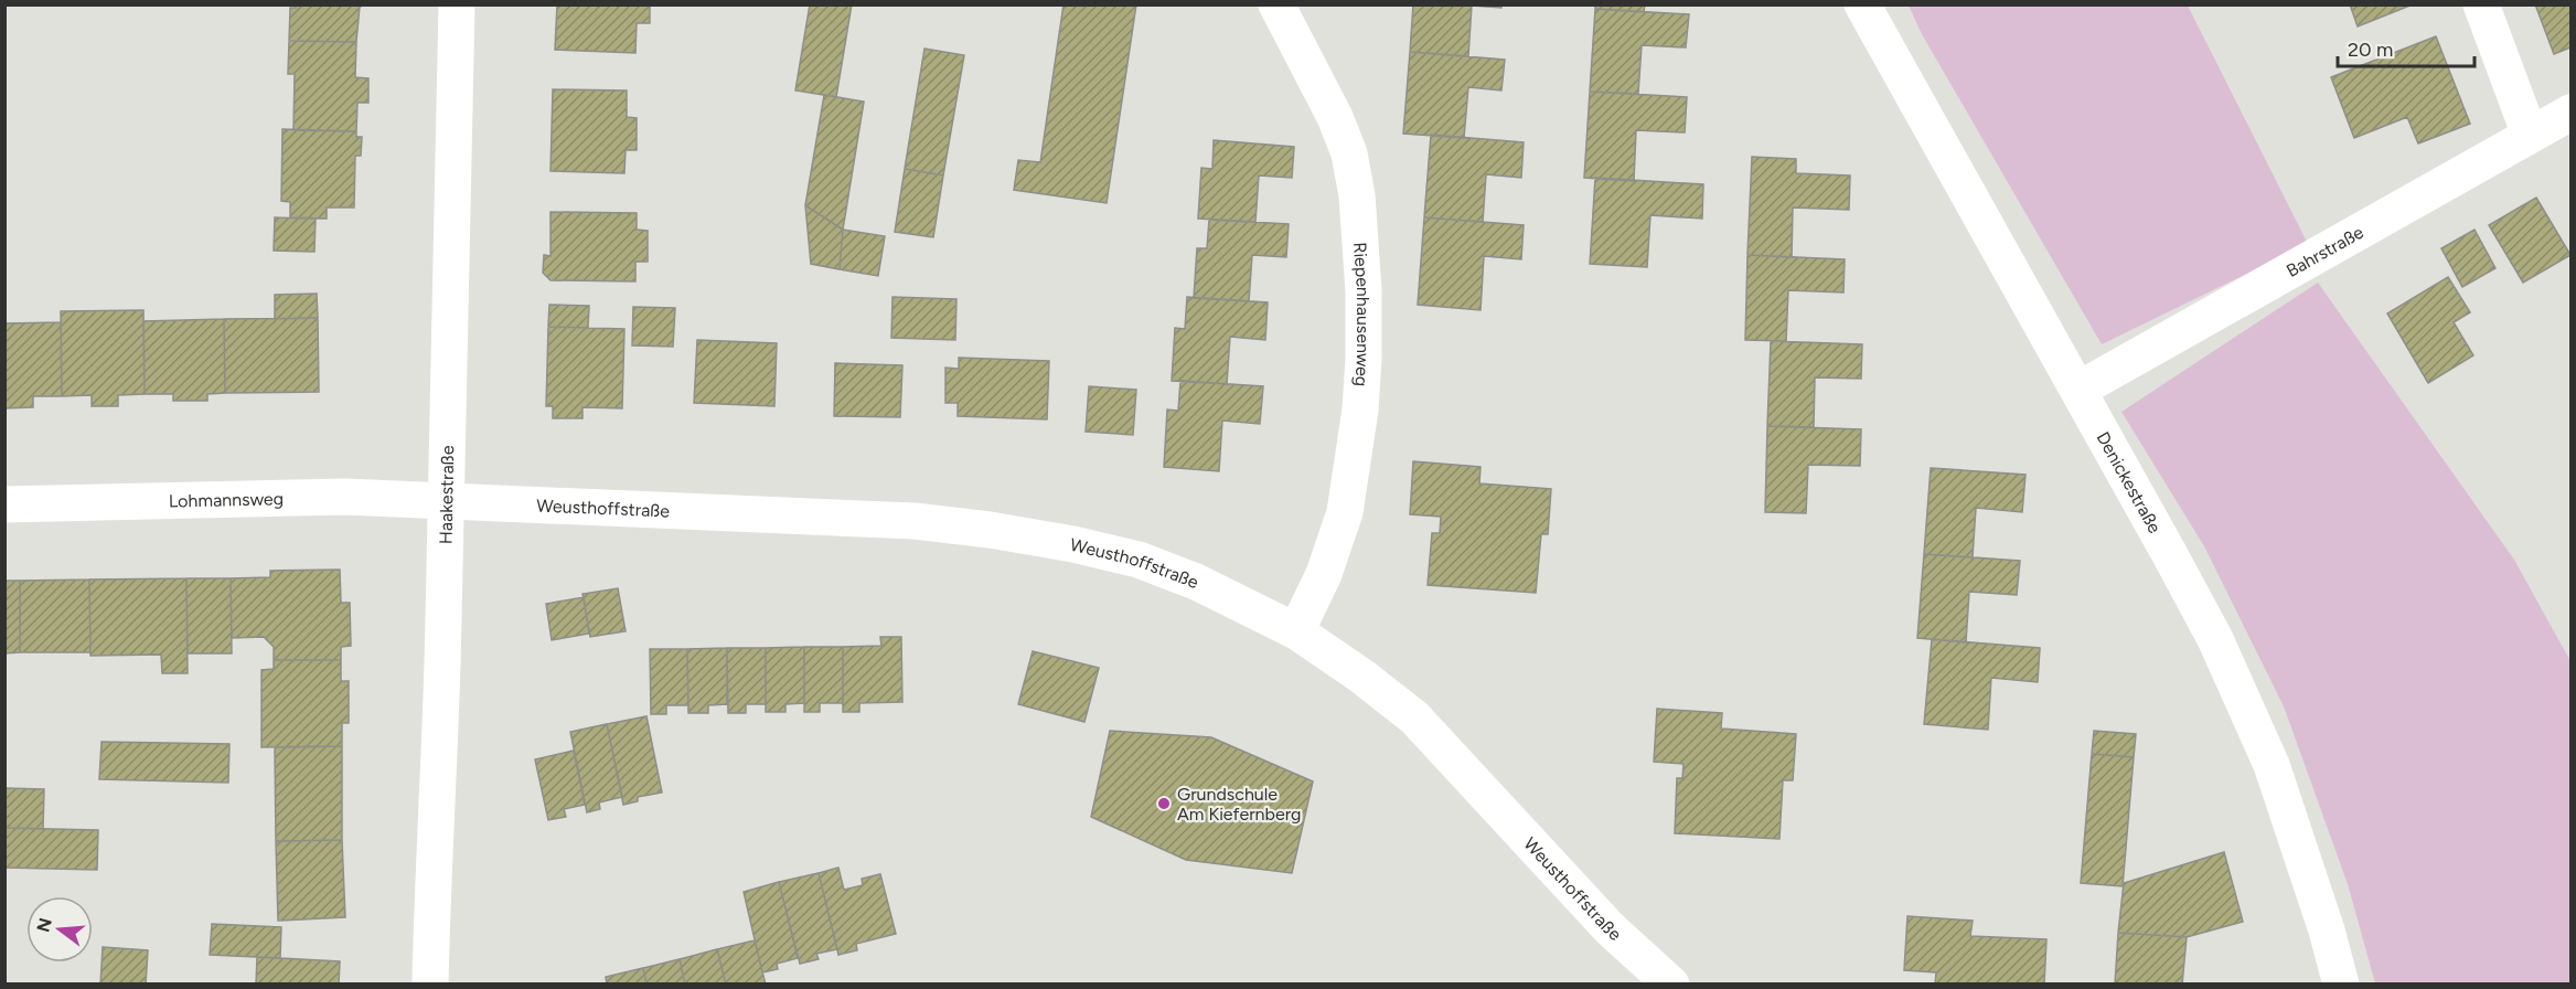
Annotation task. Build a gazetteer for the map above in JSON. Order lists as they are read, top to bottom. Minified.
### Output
{"streets":{"street":["Bahrstraße","Riepenhausenweg","Denickestraße","Haakestraße","Lohmannsweg","Weusthoffstraße"]},"crossings":[["Bahrstraße","Denickestraße"],["Riepenhausenweg","Weusthoffstraße"],["Haakestraße","Lohmannsweg"],["Haakestraße","Weusthoffstraße"],["Lohmannsweg","Weusthoffstraße"]],"places":["Grundschule Am Kiefernberg"],"scale_bar":"20 m","north":"left"}
